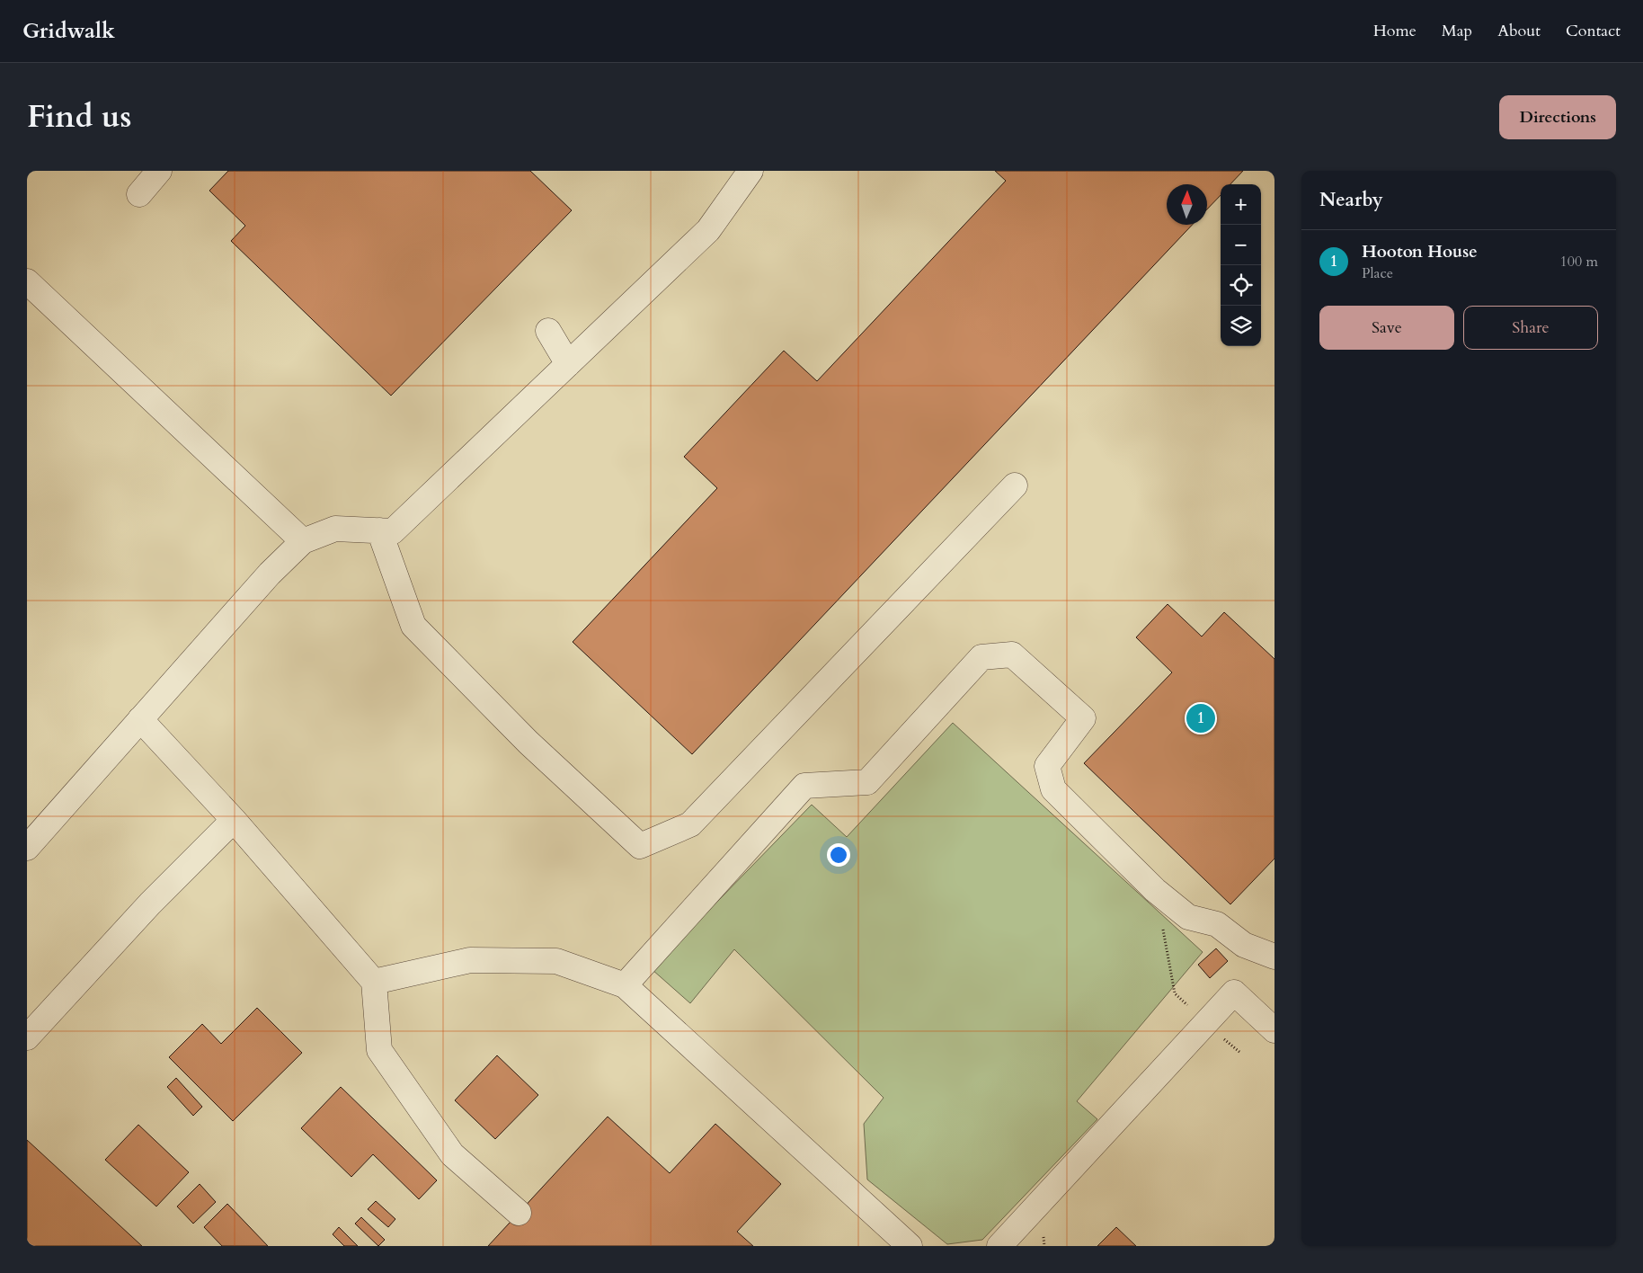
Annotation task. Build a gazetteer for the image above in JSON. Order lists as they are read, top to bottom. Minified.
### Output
{"north":"top","page":{"header":"Gridwalk","nav":["Home","Map","About","Contact"],"title":"Find us","buttons":["Directions",["Save","Share"]],"heading":"Nearby","map_buttons":["+","−"],"list":[{"mark":"1","name":"Hooton House","note":"Place","value":"100 m"}],"pins":"1"}}
